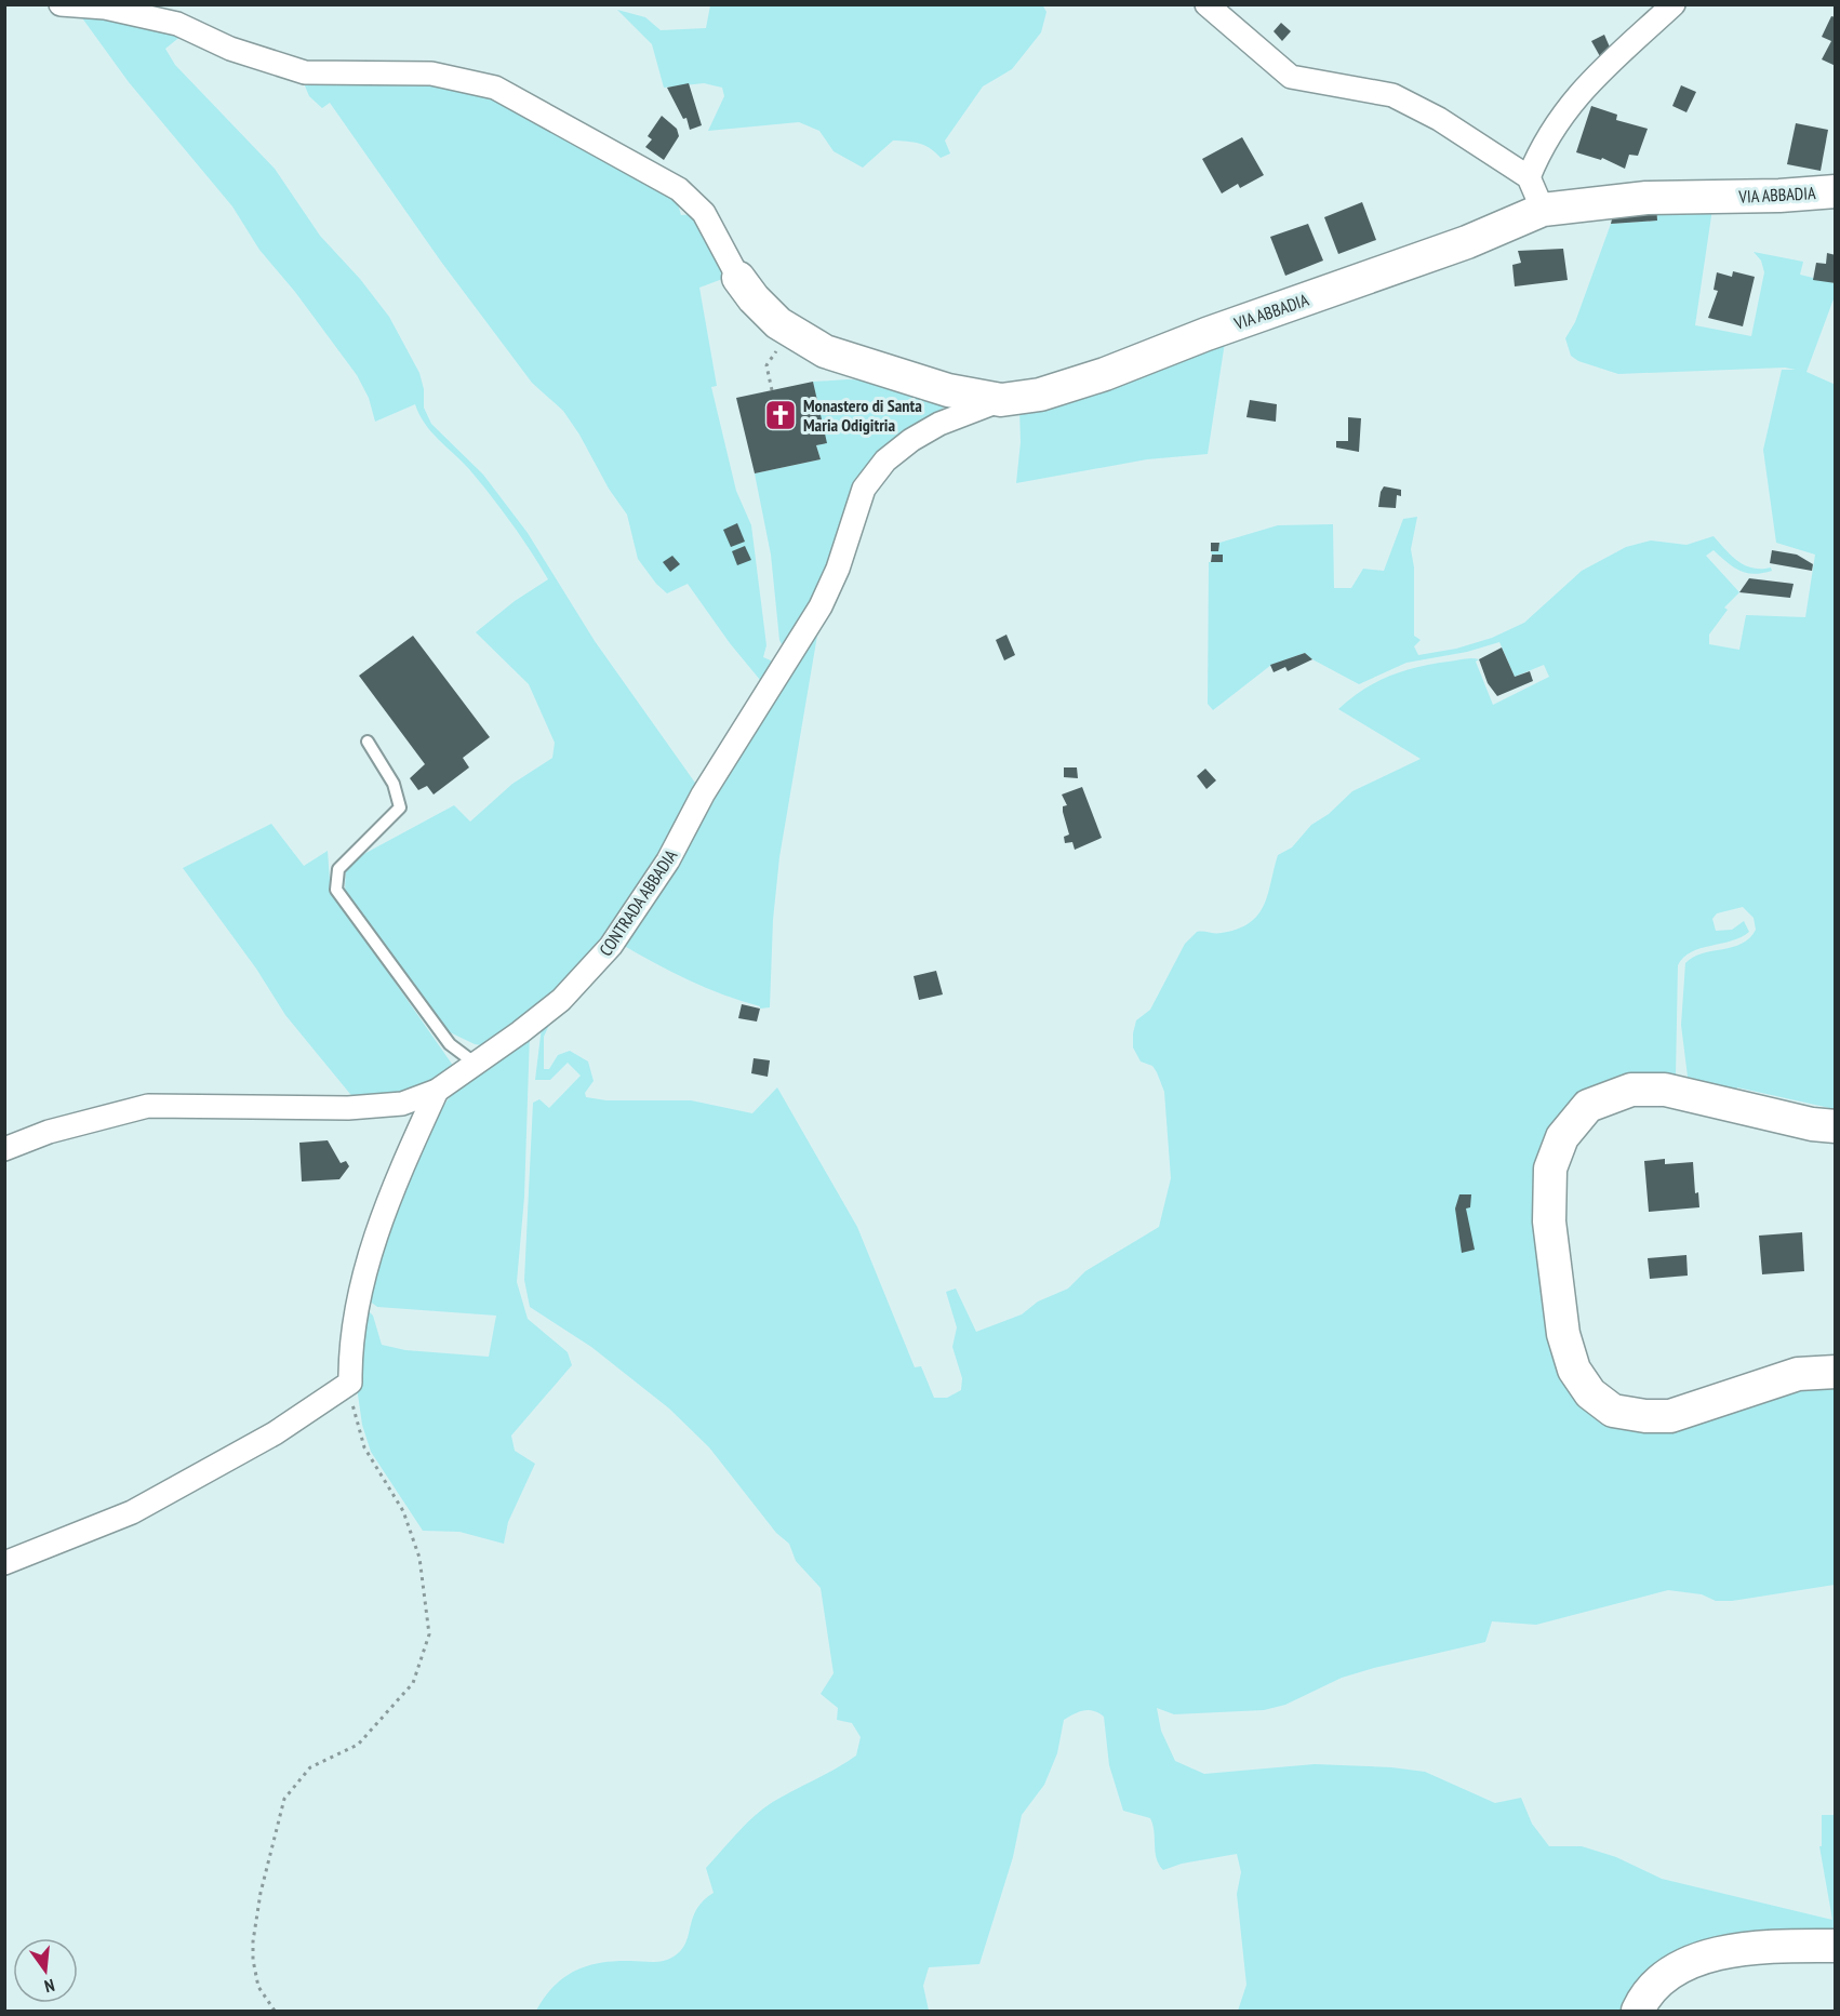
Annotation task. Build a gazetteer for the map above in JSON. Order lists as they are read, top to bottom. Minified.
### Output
{"streets":{"street":["VIA ABBADIA","CONTRADA ABBADIA"]},"crossings":[["VIA ABBADIA","CONTRADA ABBADIA"]],"places":{"church":["Monastero di Santa Maria Odigitria"]},"north":"bottom"}
